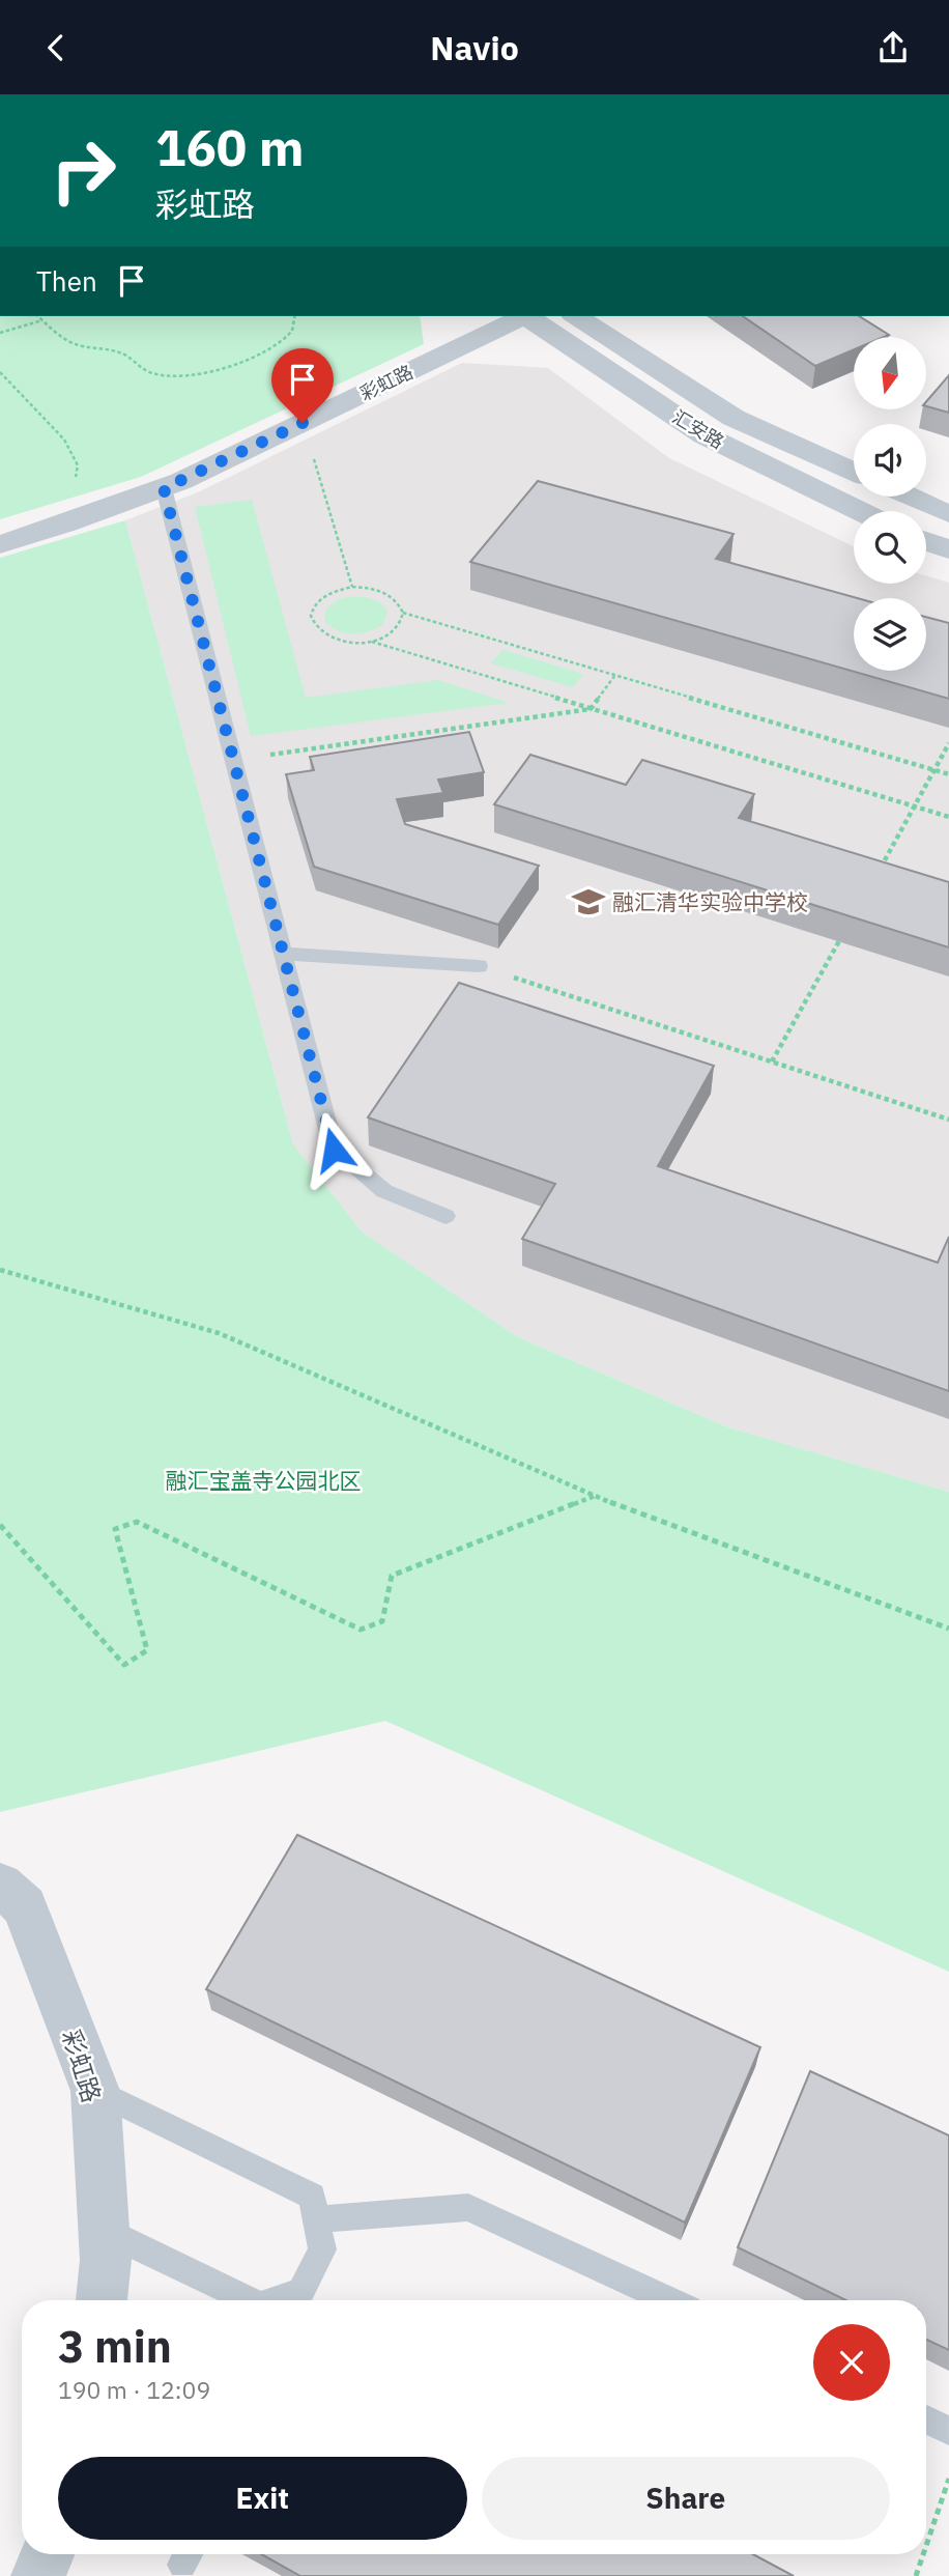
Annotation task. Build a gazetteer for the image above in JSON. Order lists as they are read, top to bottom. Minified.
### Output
{"streets":{"street":["彩虹路","汇安路"]},"parks":["融汇宝盖寺公园北区"],"places":{"school or university":["融汇清华实验中学校"]},"north":"bottom","page":{"header":"Navio","turn":["160 m","彩虹路"],"then":"Then","heading":["3 min","190 m · 12:09"],"buttons":["Exit","Share"]}}
